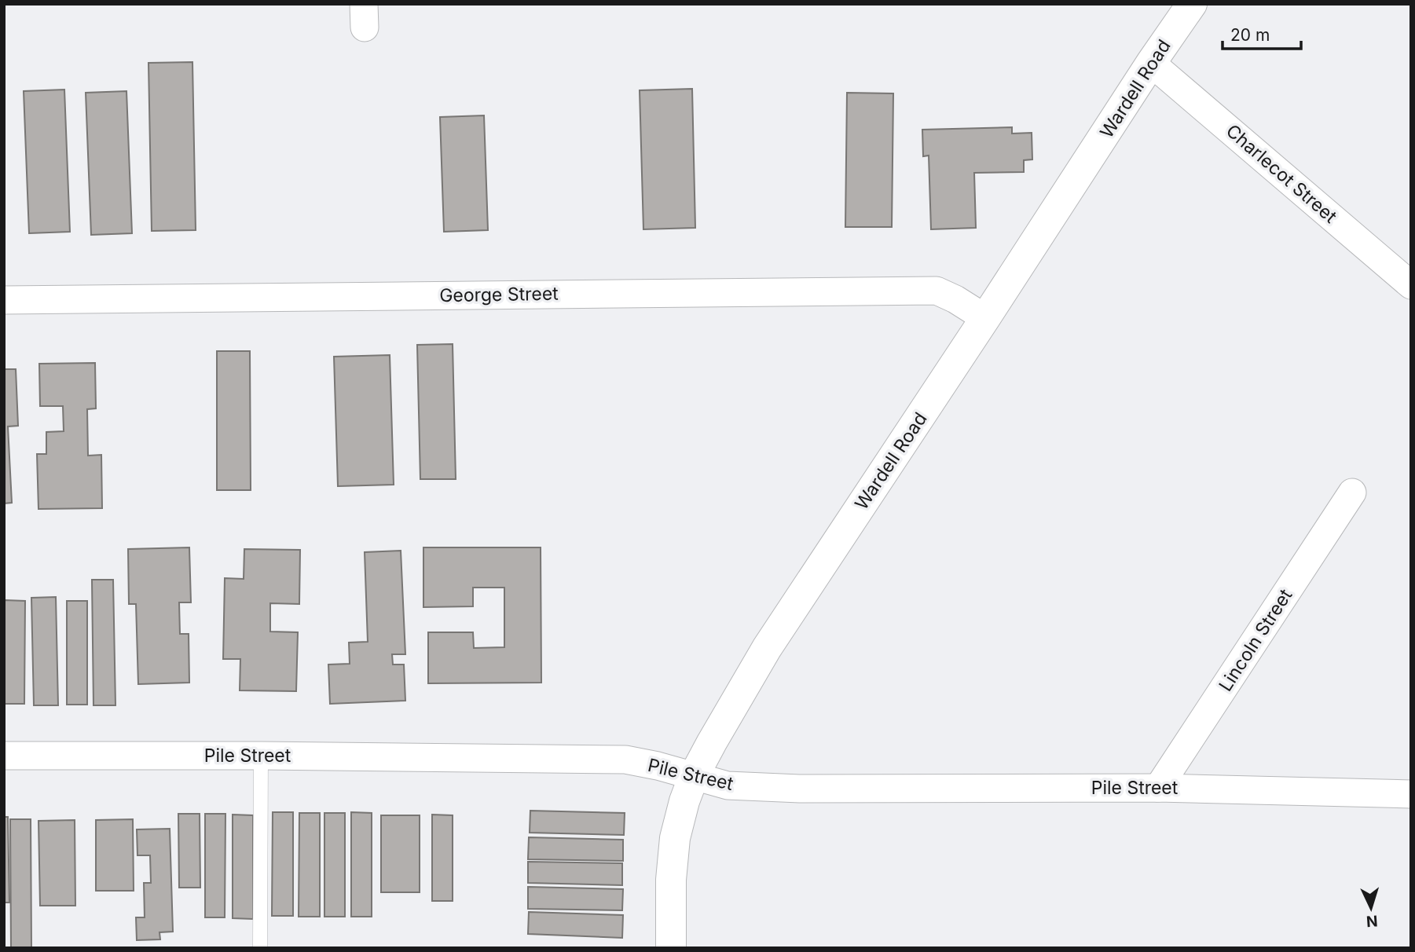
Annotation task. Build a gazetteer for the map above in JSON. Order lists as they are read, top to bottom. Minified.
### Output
{"streets":{"street":["Wardell Road","Charlecot Street","George Street","Lincoln Street","Pile Street"]},"crossings":[["Wardell Road","Charlecot Street"],["Wardell Road","George Street"],["Wardell Road","Pile Street"],["Lincoln Street","Pile Street"]],"scale_bar":"20 m","north":"bottom"}
